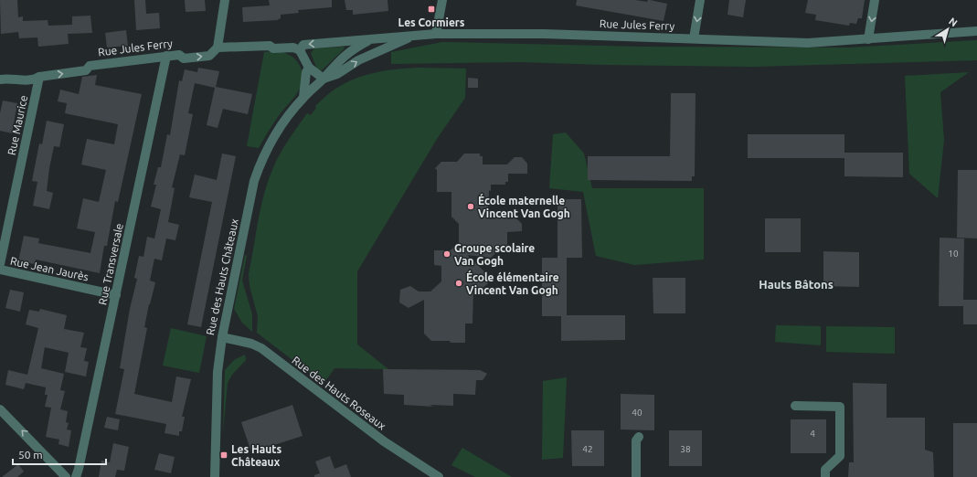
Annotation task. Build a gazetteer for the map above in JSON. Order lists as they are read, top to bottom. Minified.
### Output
{"streets":{"street":["Rue Jules Ferry","Rue Maurice","Rue Transversale","Rue Jean Jaurès","Rue des Hauts Châteaux","Rue des Hauts Roseaux"]},"crossings":[["Rue Jules Ferry","Rue Maurice"],["Rue Jules Ferry","Rue Transversale"],["Rue Jules Ferry","Rue des Hauts Châteaux"],["Rue Transversale","Rue Jean Jaurès"],["Rue des Hauts Châteaux","Rue des Hauts Roseaux"]],"districts":["Hauts Bâtons"],"places":{"transit":["Les Cormiers","Les Hauts Châteaux"],"other":["École maternelle Vincent Van Gogh","Groupe scolaire Van Gogh","École élémentaire Vincent Van Gogh"]},"house_numbers":["10","40","4","42","38"],"scale_bar":"50 m","north":"top right"}
